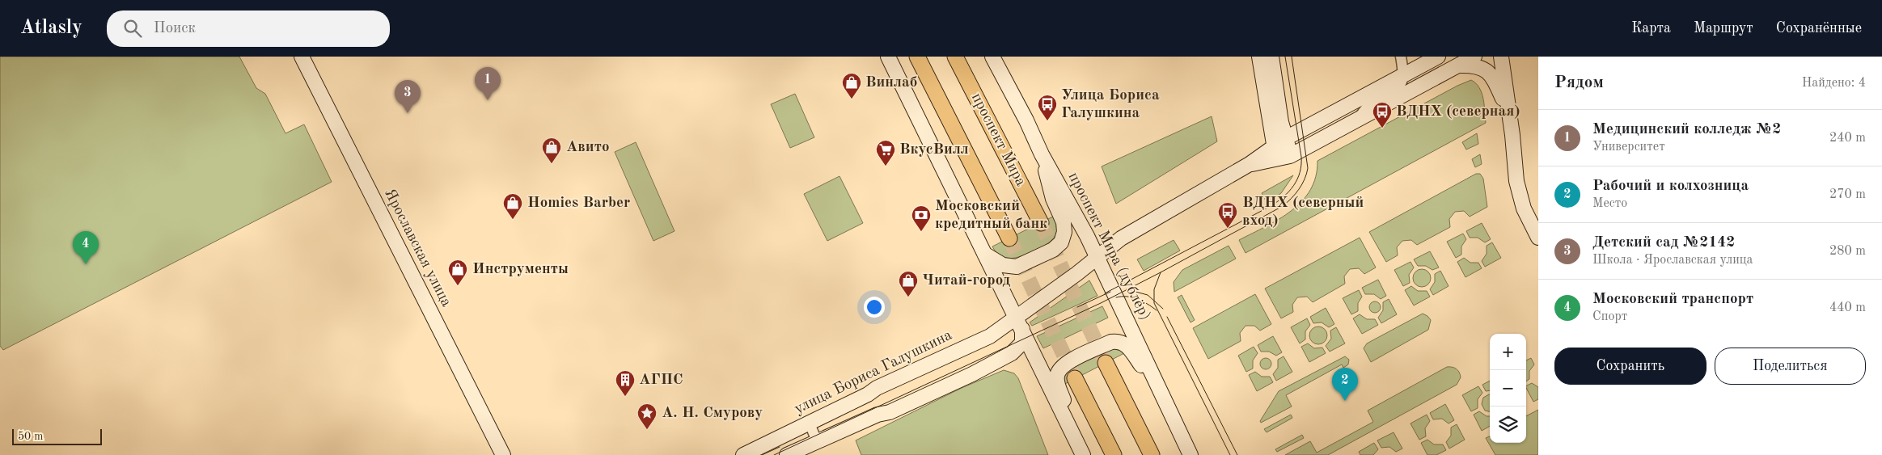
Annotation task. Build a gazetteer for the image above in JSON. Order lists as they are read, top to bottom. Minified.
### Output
{"streets":{"main road":["проспект Мира","проспект Мира (дублёр)","Ярославская улица","улица Бориса Галушкина"]},"crossings":[["проспект Мира (дублёр)","улица Бориса Галушкина"]],"places":{"shop":["Винлаб","Авито","Homies Barber","Инструменты","Читай-город"],"bus stop":["Улица Бориса Галушкина","ВДНХ (северная)","ВДНХ (северный вход)"],"supermarket":["ВкусВилл"],"bank":["Московский кредитный банк"],"building":["АГПС"],"place":["А. Н. Смурову"]},"scale_bar":"50 m","page":{"header":"Atlasly","search":"Поиск","nav":["Карта","Маршрут","Сохранённые"],"heading":["Рядом","Найдено: 4"],"pins":["1","3","4","2"],"list":[{"mark":"1","name":"Медицинский колледж №2","note":"Университет","value":"240 m"},{"mark":"2","name":"Рабочий и колхозница","note":"Место","value":"270 m"},{"mark":"3","name":"Детский сад №2142","note":"Школа · Ярославская улица","value":"280 m"},{"mark":"4","name":"Московский транспорт","note":"Спорт","value":"440 m"}],"map_buttons":["+","−"],"buttons":["Сохранить","Поделиться"],"scale":"50 m"}}
